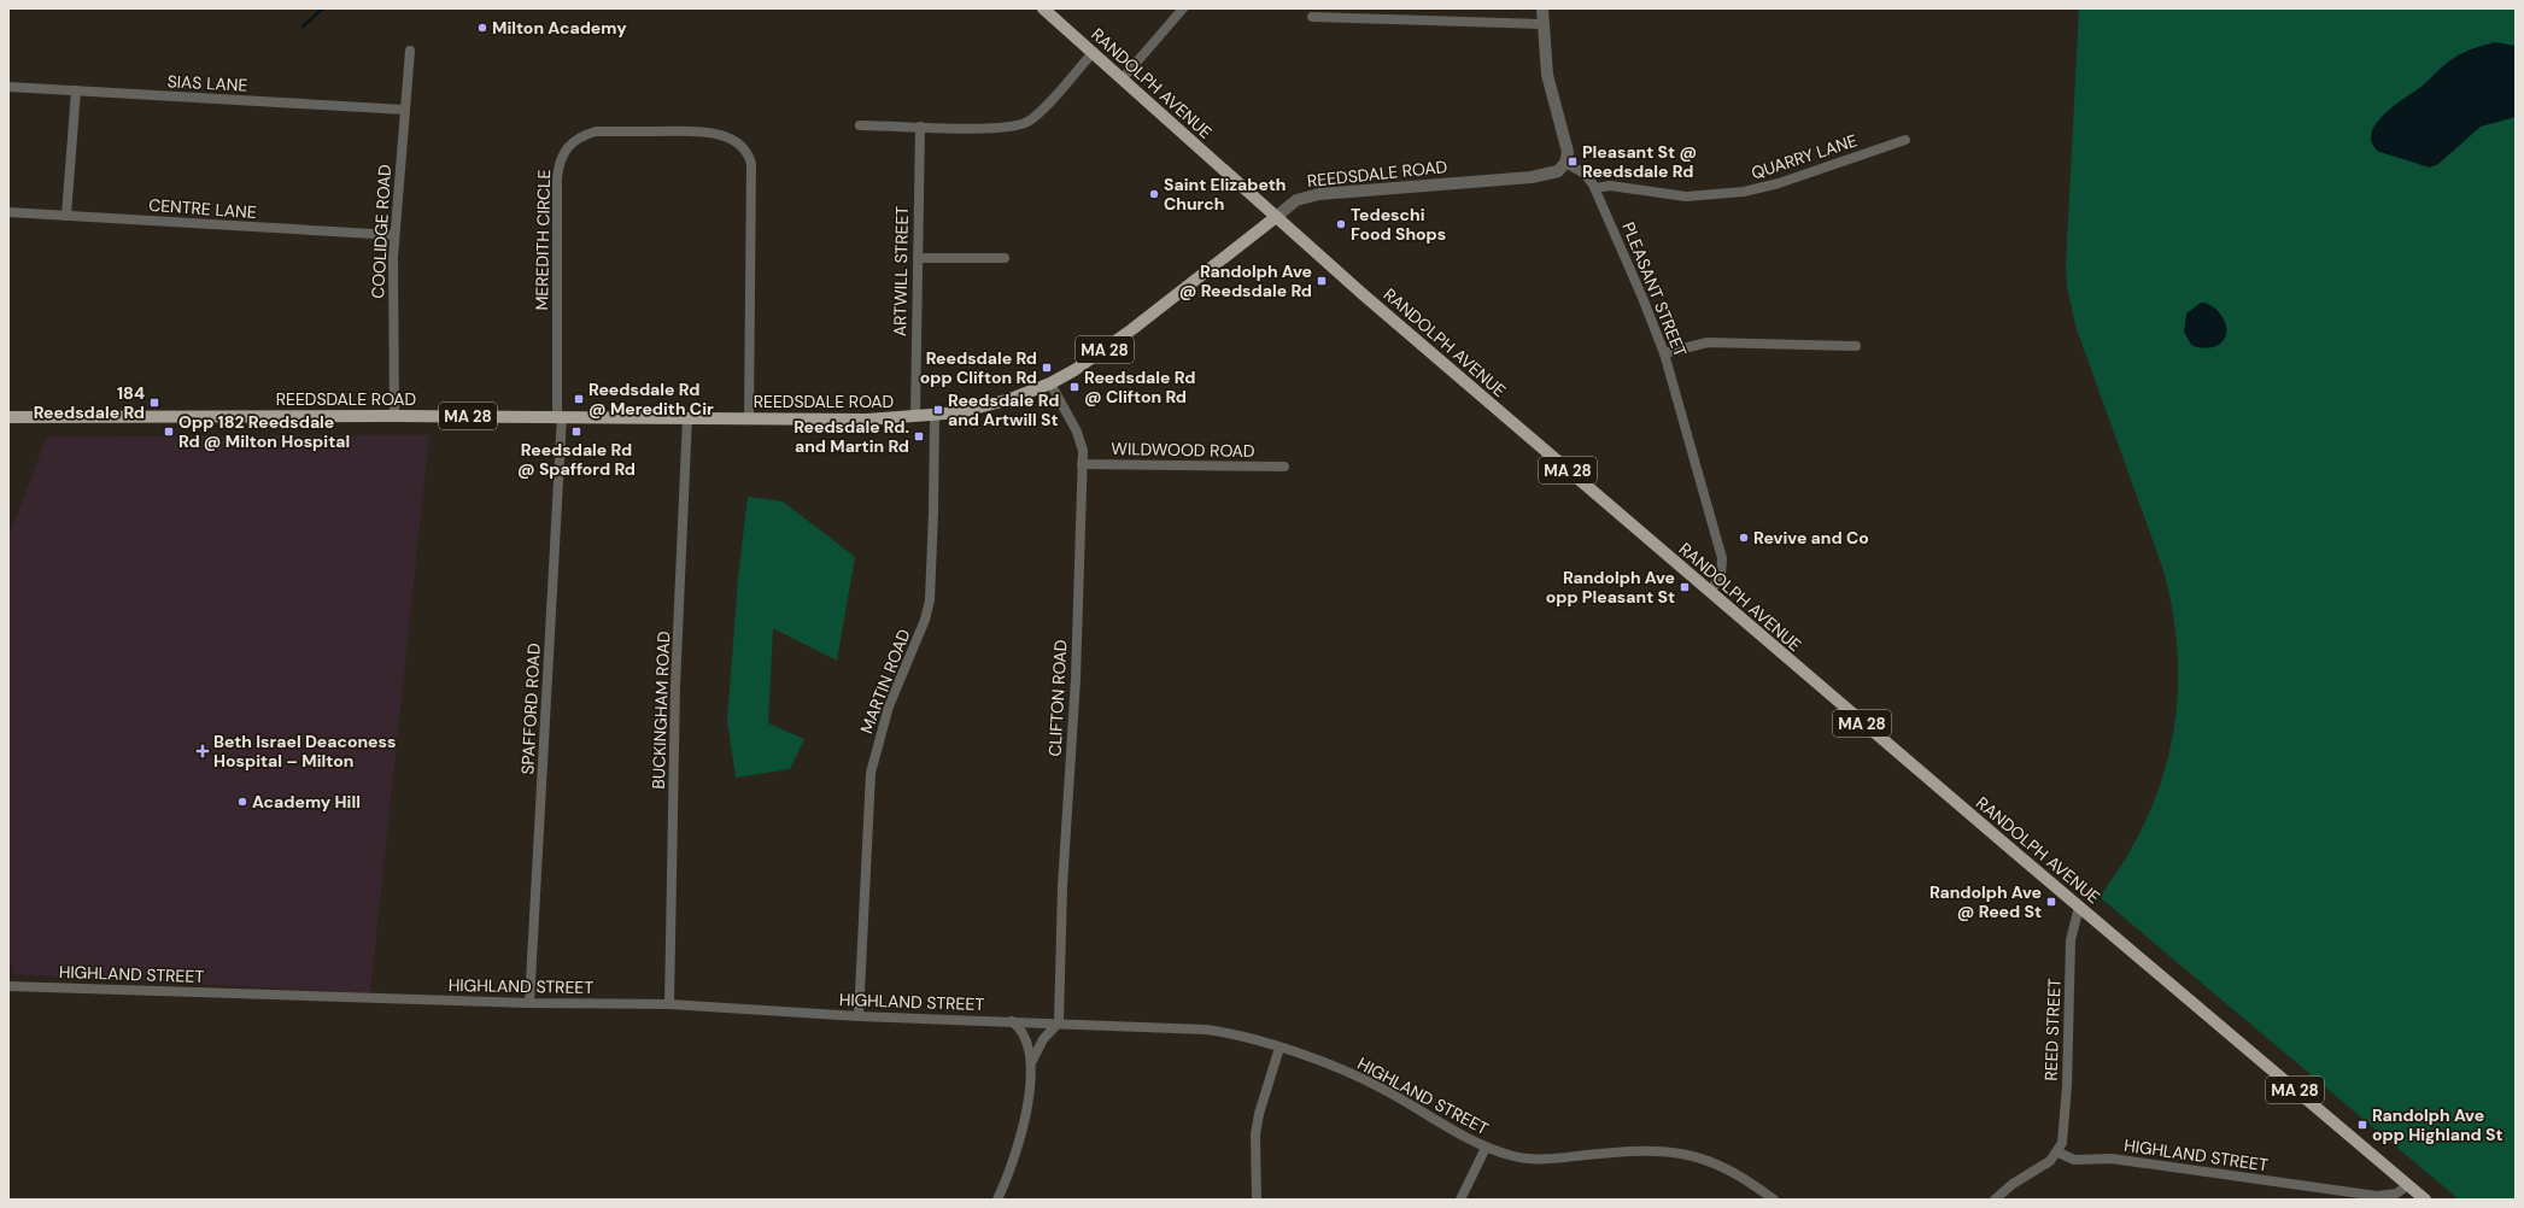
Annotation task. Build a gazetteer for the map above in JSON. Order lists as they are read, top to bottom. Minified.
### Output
{"streets":{"main road":["RANDOLPH AVENUE","REEDSDALE ROAD","MA 28"],"street":["SIAS LANE","QUARRY LANE","CENTRE LANE","COOLIDGE ROAD","MEREDITH CIRCLE","ARTWILL STREET","PLEASANT STREET","WILDWOOD ROAD","MARTIN ROAD","CLIFTON ROAD","SPAFFORD ROAD","BUCKINGHAM ROAD","HIGHLAND STREET","REED STREET"]},"crossings":[["SIAS LANE","COOLIDGE ROAD"],["RANDOLPH AVENUE","REEDSDALE ROAD"],["RANDOLPH AVENUE","PLEASANT STREET"],["RANDOLPH AVENUE","HIGHLAND STREET"],["RANDOLPH AVENUE","REED STREET"],["QUARRY LANE","PLEASANT STREET"],["REEDSDALE ROAD","COOLIDGE ROAD"],["REEDSDALE ROAD","MEREDITH CIRCLE"],["REEDSDALE ROAD","ARTWILL STREET"],["REEDSDALE ROAD","PLEASANT STREET"],["REEDSDALE ROAD","MARTIN ROAD"],["REEDSDALE ROAD","CLIFTON ROAD"],["REEDSDALE ROAD","SPAFFORD ROAD"],["REEDSDALE ROAD","BUCKINGHAM ROAD"],["CENTRE LANE","COOLIDGE ROAD"],["MEREDITH CIRCLE","SPAFFORD ROAD"],["WILDWOOD ROAD","CLIFTON ROAD"],["MARTIN ROAD","HIGHLAND STREET"],["CLIFTON ROAD","HIGHLAND STREET"],["SPAFFORD ROAD","HIGHLAND STREET"],["BUCKINGHAM ROAD","HIGHLAND STREET"],["HIGHLAND STREET","REED STREET"]],"places":{"other":["Milton Academy","Saint Elizabeth Church","Tedeschi Food Shops","Revive and Co","Academy Hill"],"transit":["Pleasant St @ Reedsdale Rd","Randolph Ave @ Reedsdale Rd","Reedsdale Rd opp Clifton Rd","Reedsdale Rd @ Clifton Rd","Reedsdale Rd @ Meredith Cir","184 Reedsdale Rd","Reedsdale Rd and Artwill St","Opp 182 Reedsdale Rd @ Milton Hospital","Reedsdale Rd @ Spafford Rd","Reedsdale Rd. and Martin Rd","Randolph Ave opp Pleasant St","Randolph Ave @ Reed St","Randolph Ave opp Highland St"],"health":["Beth Israel Deaconess Hospital – Milton"]}}
